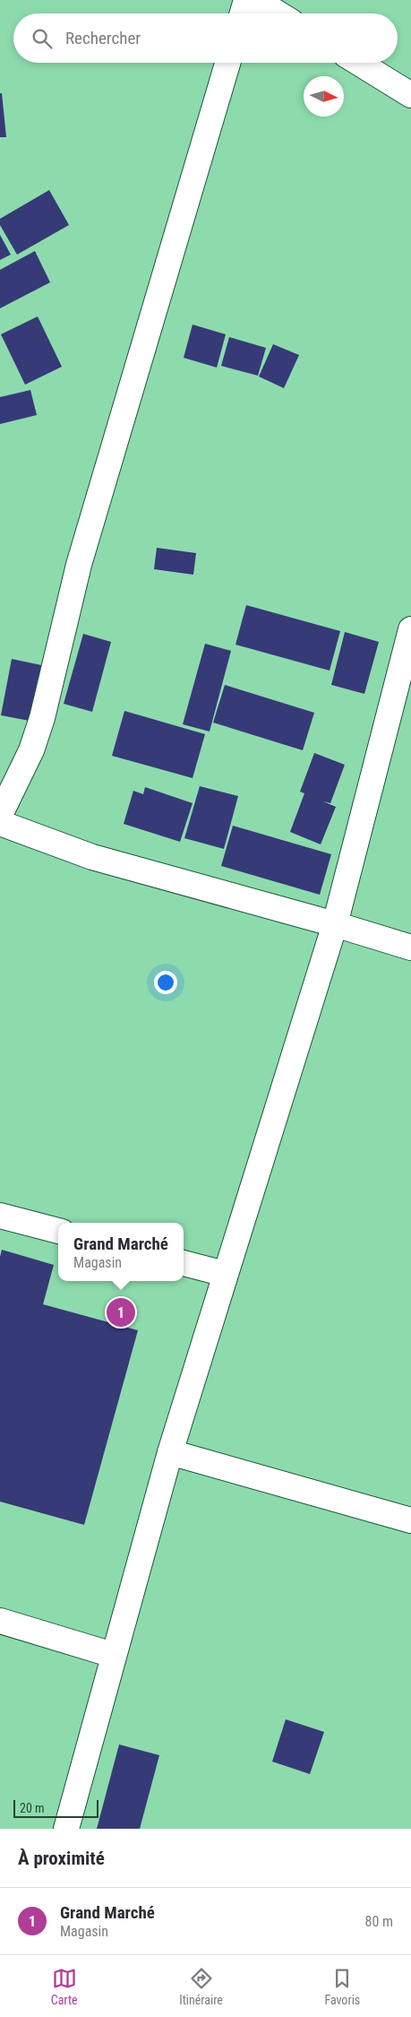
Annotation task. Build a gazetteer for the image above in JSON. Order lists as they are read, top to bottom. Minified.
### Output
{"scale_bar":"20 m","north":"right","page":{"search":"Rechercher","popup":["Grand Marché","Magasin"],"pins":"1","scale":"20 m","heading":"À proximité","list":[{"mark":"1","name":"Grand Marché","note":"Magasin","value":"80 m"}],"nav":["Carte","Itinéraire","Favoris"]}}
